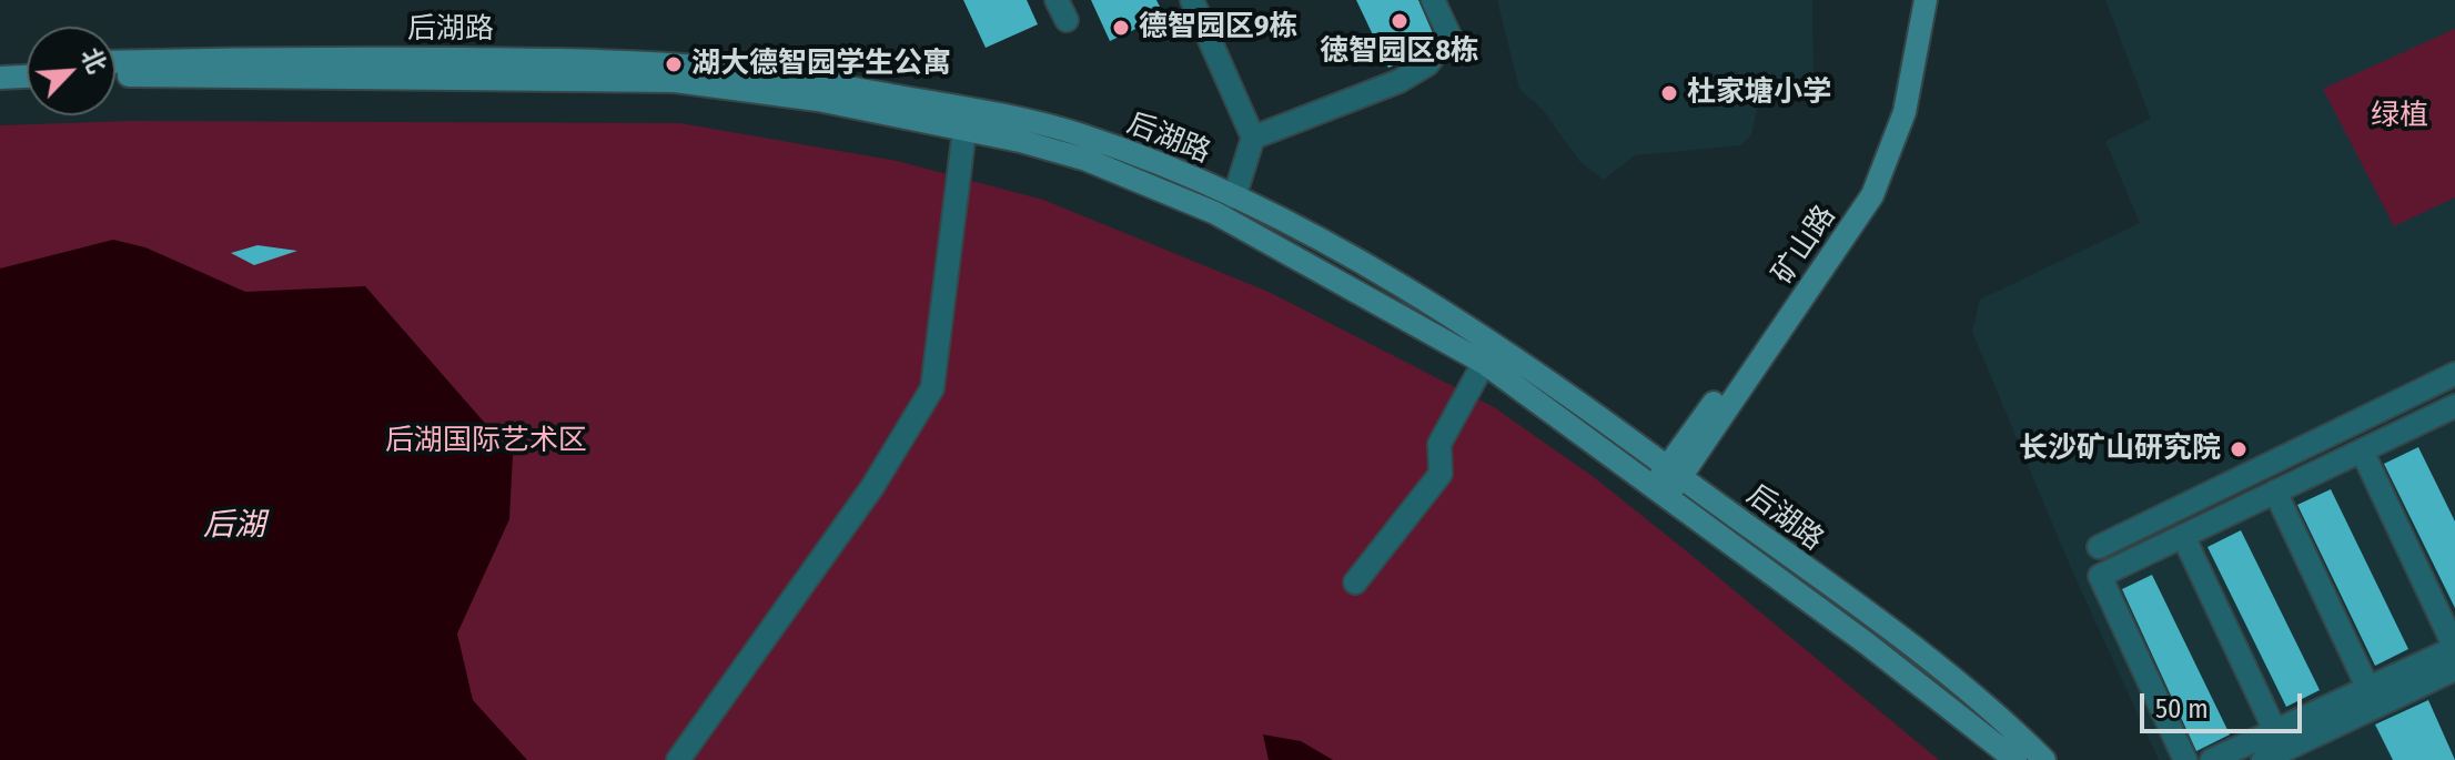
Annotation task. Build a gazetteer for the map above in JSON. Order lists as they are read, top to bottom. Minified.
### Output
{"streets":{"main road":["后湖路","矿山路"]},"crossings":[["后湖路","矿山路"]],"water":["后湖"],"parks":["绿植","后湖国际艺术区"],"places":["徳智园区8栋","德智园区9栋","湖大德智园学生公寓","杜家塘小学","长沙矿山研究院"],"scale_bar":"50 m","north":"top right"}
